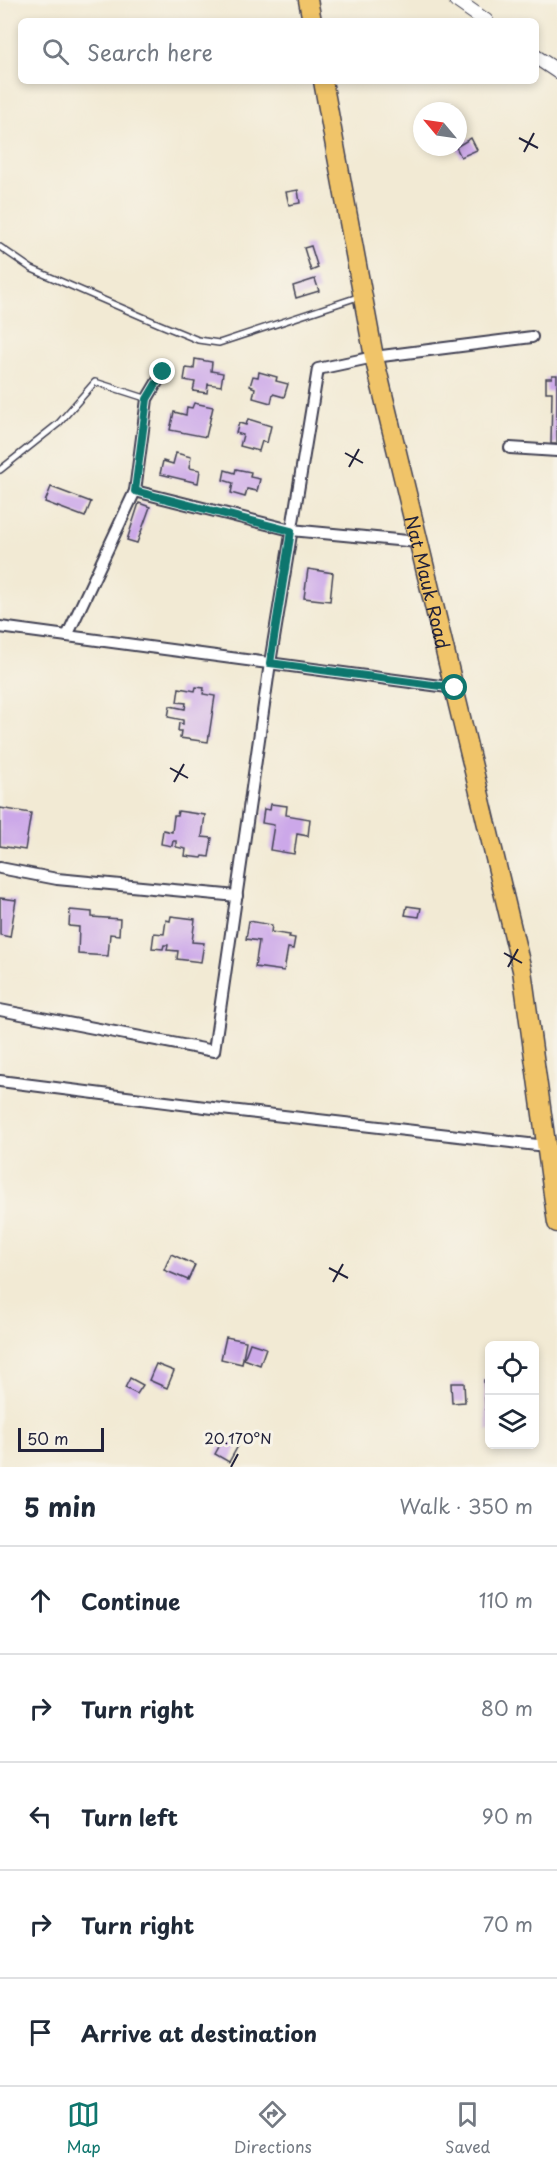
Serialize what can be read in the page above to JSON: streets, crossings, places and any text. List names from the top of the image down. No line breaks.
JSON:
{"streets":{"highway":["Nat Mauk Road"]},"scale_bar":"50 m","north":"top left","page":{"search":"Search here","scale":"50 m","heading":["5 min","Walk · 350 m"],"list":[["Continue","110 m"],["Turn right","80 m"],["Turn left","90 m"],["Turn right","70 m"],"Arrive at destination"],"nav":["Map","Directions","Saved"]},"coordinates":["20.170°N"]}
